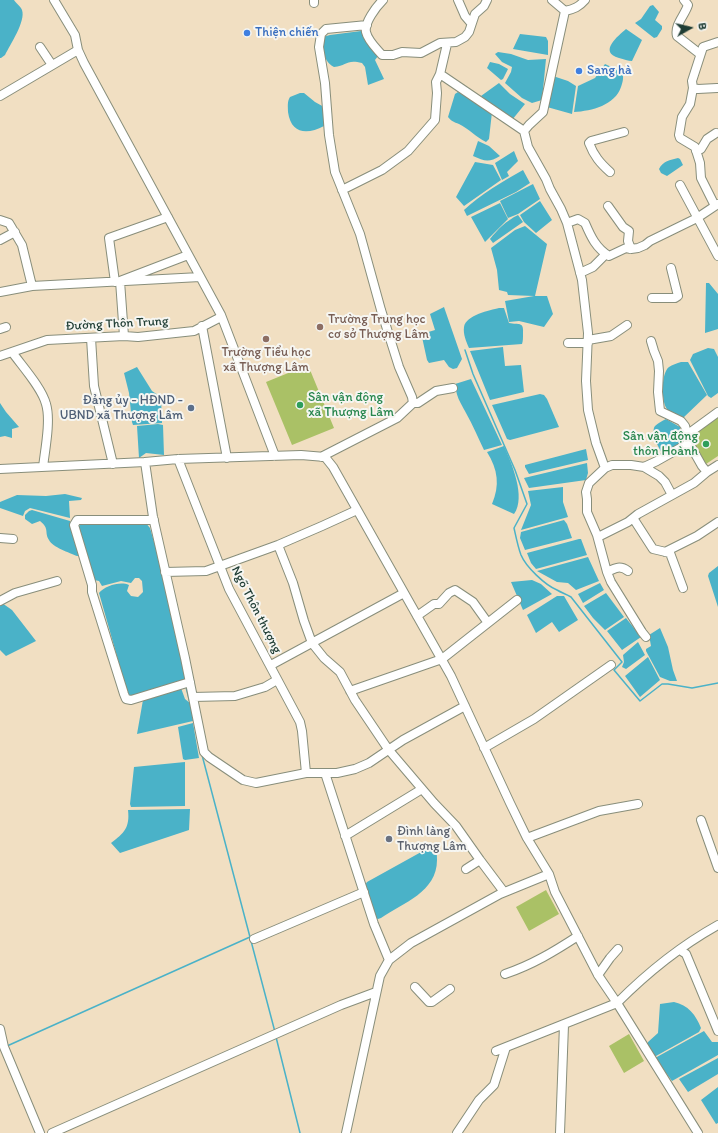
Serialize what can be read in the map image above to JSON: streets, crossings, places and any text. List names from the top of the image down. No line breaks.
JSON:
{"streets":{"street":["Đường Thôn Trung","Ngõ Thôn thượng"]},"places":["Thiện chiến","Sang hà","Trường Trung học cơ sở Thượng Lâm","Trường Tiểu học xã Thượng Lâm","Sân vận động xã Thượng Lâm","Đảng ủy - HĐND - UBND xã Thượng Lâm","Sân vận động thôn Hoành","Đình làng Thượng Lâm"],"north":"right"}
